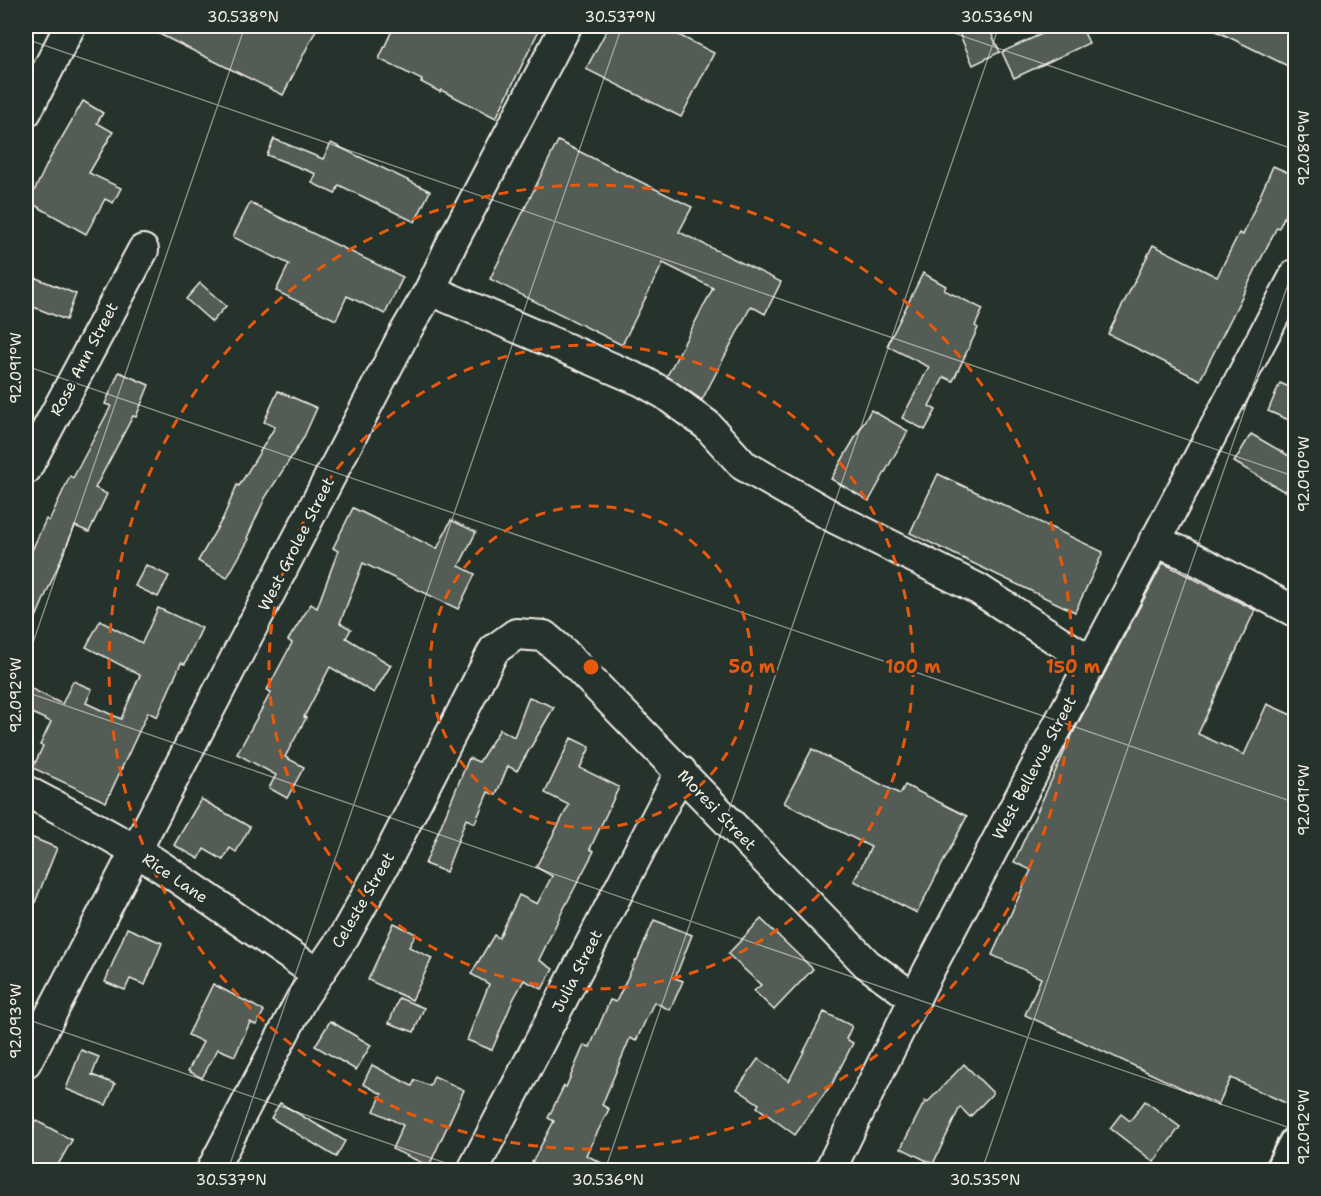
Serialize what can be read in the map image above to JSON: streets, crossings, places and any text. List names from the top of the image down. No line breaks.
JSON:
{"streets":{"street":["Rose Ann Street","West Grolee Street","West Bellevue Street","Moresi Street","Rice Lane","Celeste Street","Julia Street"]},"crossings":[["West Grolee Street","Rice Lane"],["West Bellevue Street","Moresi Street"],["Moresi Street","Celeste Street"],["Moresi Street","Julia Street"],["Rice Lane","Celeste Street"]],"coordinates":["30.538°N","30.537°N","30.536°N","92.089°W","92.091°W","92.090°W","92.092°W","92.093°W","30.535°N"],"rings":["50 m","100 m","150 m"]}
